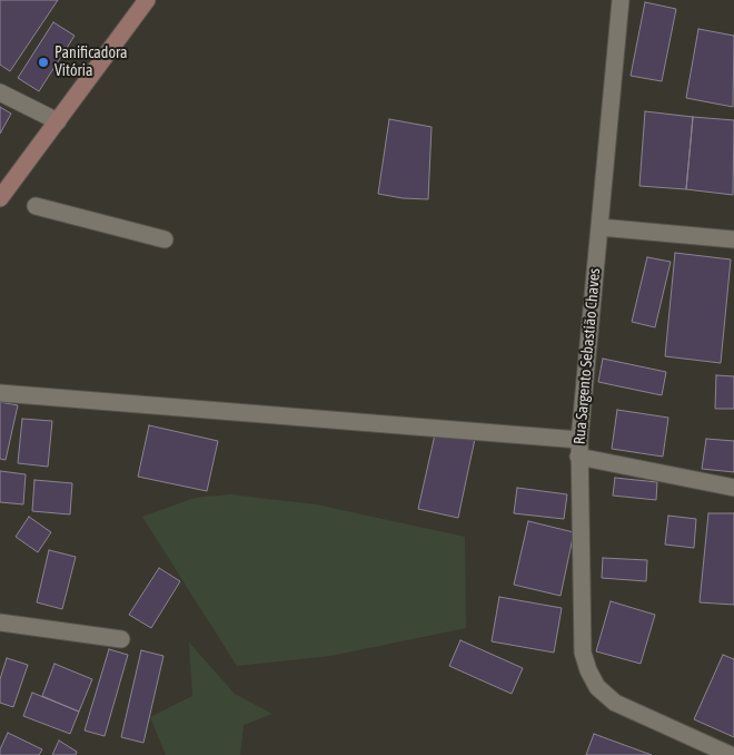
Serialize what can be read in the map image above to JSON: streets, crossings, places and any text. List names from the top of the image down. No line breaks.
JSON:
{"streets":{"street":["Rua Sargento Sebastião Chaves"]},"places":["Panificadora Vitória"]}
